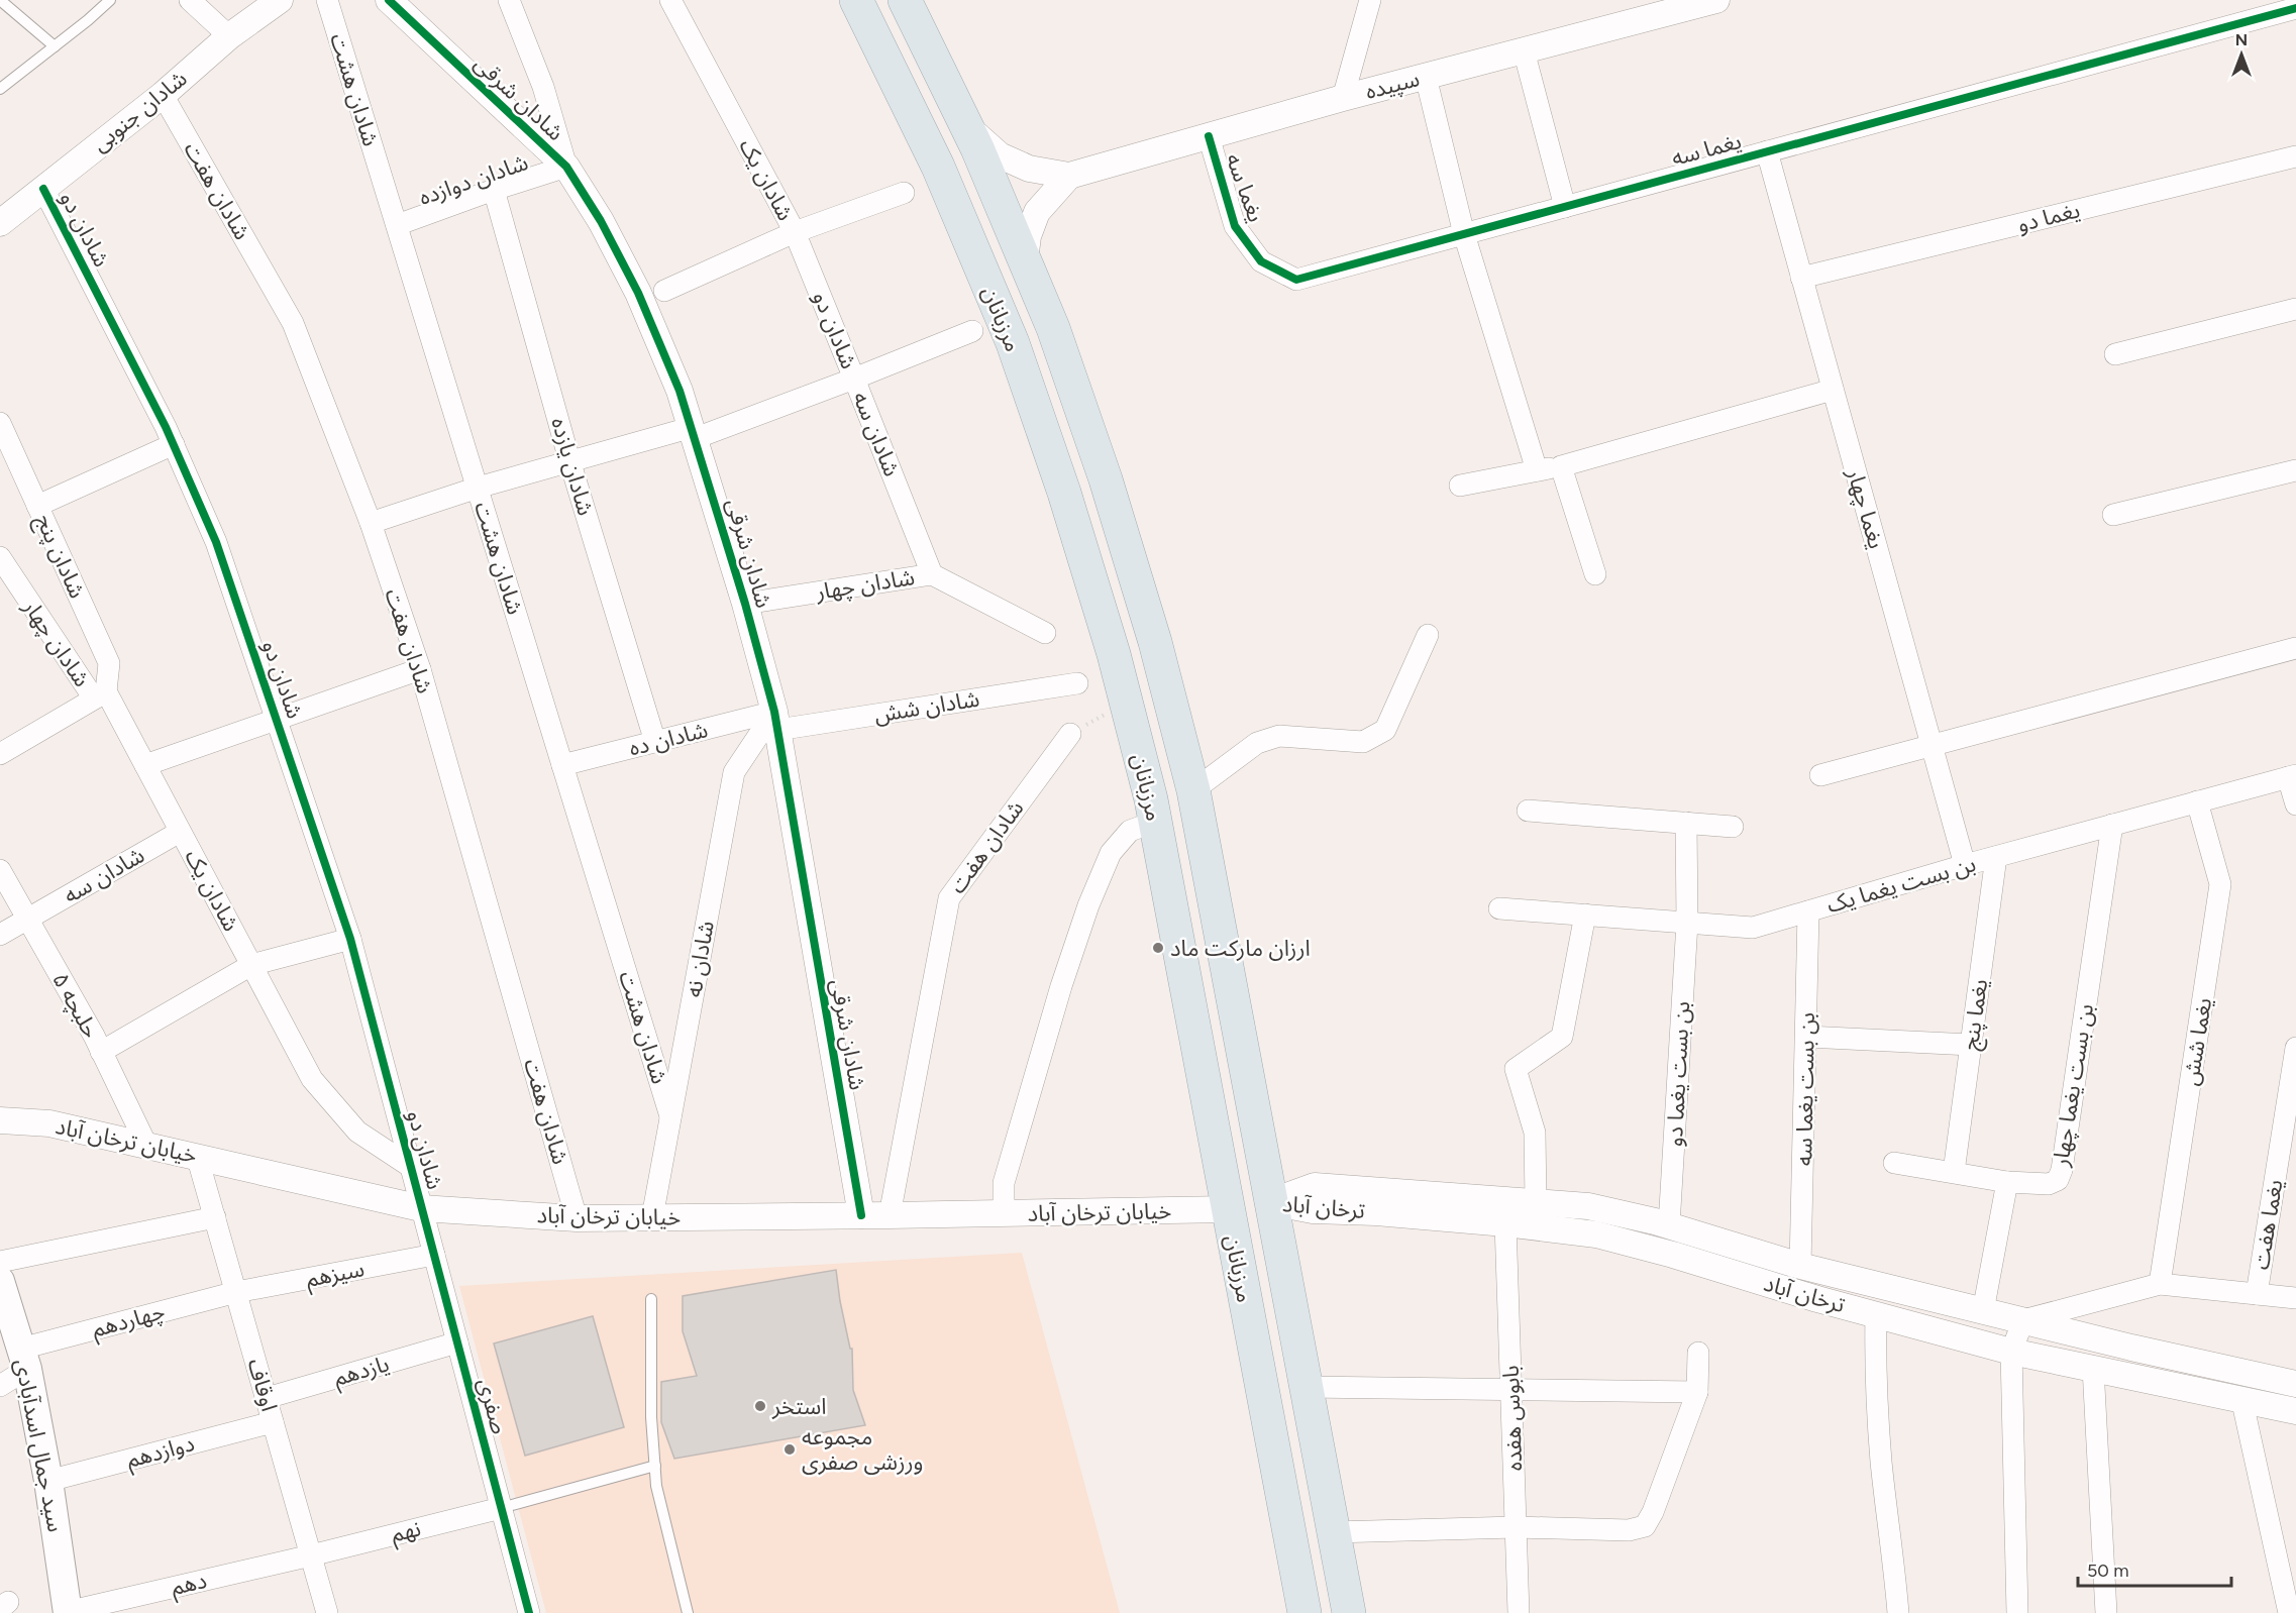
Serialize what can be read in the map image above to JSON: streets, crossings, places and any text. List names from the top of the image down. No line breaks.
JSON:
{"streets":{"main road":["مرزبانان","سید جمال اسدآبادی"],"street":["سپیده","شادان هشت","شادان شرقی","شادان جنوبی","یغما سه","شادان دوازده","شادان یک","شادان هفت","یغما دو","شادان دو","شادان سه","شادان یازده","یغما چهار","شادان پنج","شادان چهار","شادان شش","شادان ده","بن بست یغما یک","شادان نه","حلبچه ۵","یغما پنج","یغما شش","بن بست یغما دو","بن بست یغما چهار","بن بست یغما سه","خیابان ترخان آباد","ترخان آباد","یغما هفت","سیزهم","چهاردهم","یازدهم","اوقاف","صفری","بابوس هفده","دوازدهم","نهم","دهم"]},"crossings":[["سپیده","یغما سه"],["سپیده","مرزبانان"],["شادان هشت","شادان دوازده"],["شادان هشت","شادان دو"],["شادان هشت","شادان ده"],["شادان هشت","شادان نه"],["شادان شرقی","شادان دوازده"],["شادان شرقی","شادان دو"],["شادان شرقی","شادان چهار"],["شادان شرقی","شادان شش"],["شادان شرقی","شادان ده"],["شادان شرقی","شادان نه"],["شادان شرقی","خیابان ترخان آباد"],["شادان جنوبی","شادان هفت"],["شادان جنوبی","شادان دو"],["یغما سه","یغما چهار"],["شادان دوازده","شادان یازده"],["شادان یک","شادان دو"],["شادان یک","شادان سه"],["شادان یک","شادان پنج"],["شادان یک","شادان چهار"],["شادان هفت","شادان دو"],["شادان هفت","خیابان ترخان آباد"],["یغما دو","یغما چهار"],["شادان دو","شادان سه"],["شادان دو","شادان یازده"],["شادان دو","خیابان ترخان آباد"],["شادان دو","صفری"],["مرزبانان","خیابان ترخان آباد"],["مرزبانان","ترخان آباد"],["شادان سه","شادان چهار"],["شادان سه","حلبچه ۵"],["شادان یازده","شادان ده"],["یغما چهار","بن بست یغما یک"],["شادان پنج","شادان چهار"],["شادان شش","شادان ده"],["شادان شش","شادان نه"],["شادان ده","شادان نه"],["بن بست یغما یک","یغما پنج"],["بن بست یغما یک","یغما شش"],["بن بست یغما یک","بن بست یغما دو"],["بن بست یغما یک","بن بست یغما چهار"],["بن بست یغما یک","بن بست یغما سه"],["شادان نه","خیابان ترخان آباد"],["حلبچه ۵","خیابان ترخان آباد"],["یغما پنج","بن بست یغما چهار"],["بن بست یغما دو","ترخان آباد"],["بن بست یغما سه","ترخان آباد"],["خیابان ترخان آباد","اوقاف"],["خیابان ترخان آباد","صفری"],["ترخان آباد","بابوس هفده"],["سیزهم","چهاردهم"],["سیزهم","اوقاف"],["سیزهم","صفری"],["چهاردهم","اوقاف"],["چهاردهم","سید جمال اسدآبادی"],["یازدهم","اوقاف"],["یازدهم","صفری"],["اوقاف","دوازدهم"],["اوقاف","نهم"],["اوقاف","دهم"],["صفری","نهم"],["سید جمال اسدآبادی","دوازدهم"],["سید جمال اسدآبادی","دهم"],["نهم","دهم"]],"places":["ارزان مارکت ماد","استخر","مجموعه ورزشی صفری"],"scale_bar":"50 m","north":"top"}
